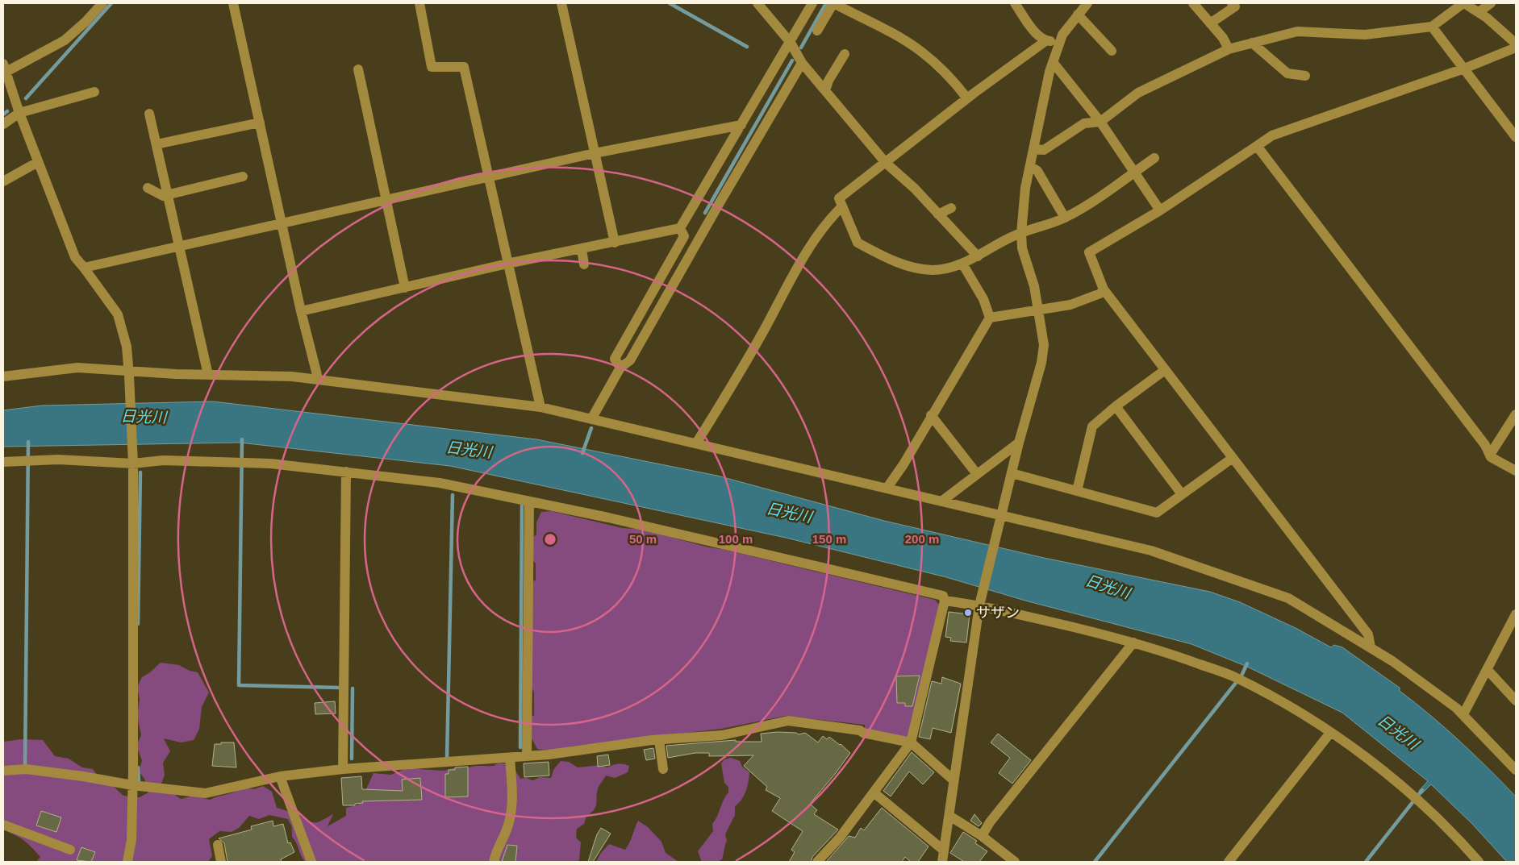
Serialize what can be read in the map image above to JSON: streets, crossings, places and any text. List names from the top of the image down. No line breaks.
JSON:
{"water":["日光川"],"places":["サザン"],"rings":["50 m","100 m","150 m","200 m"]}
